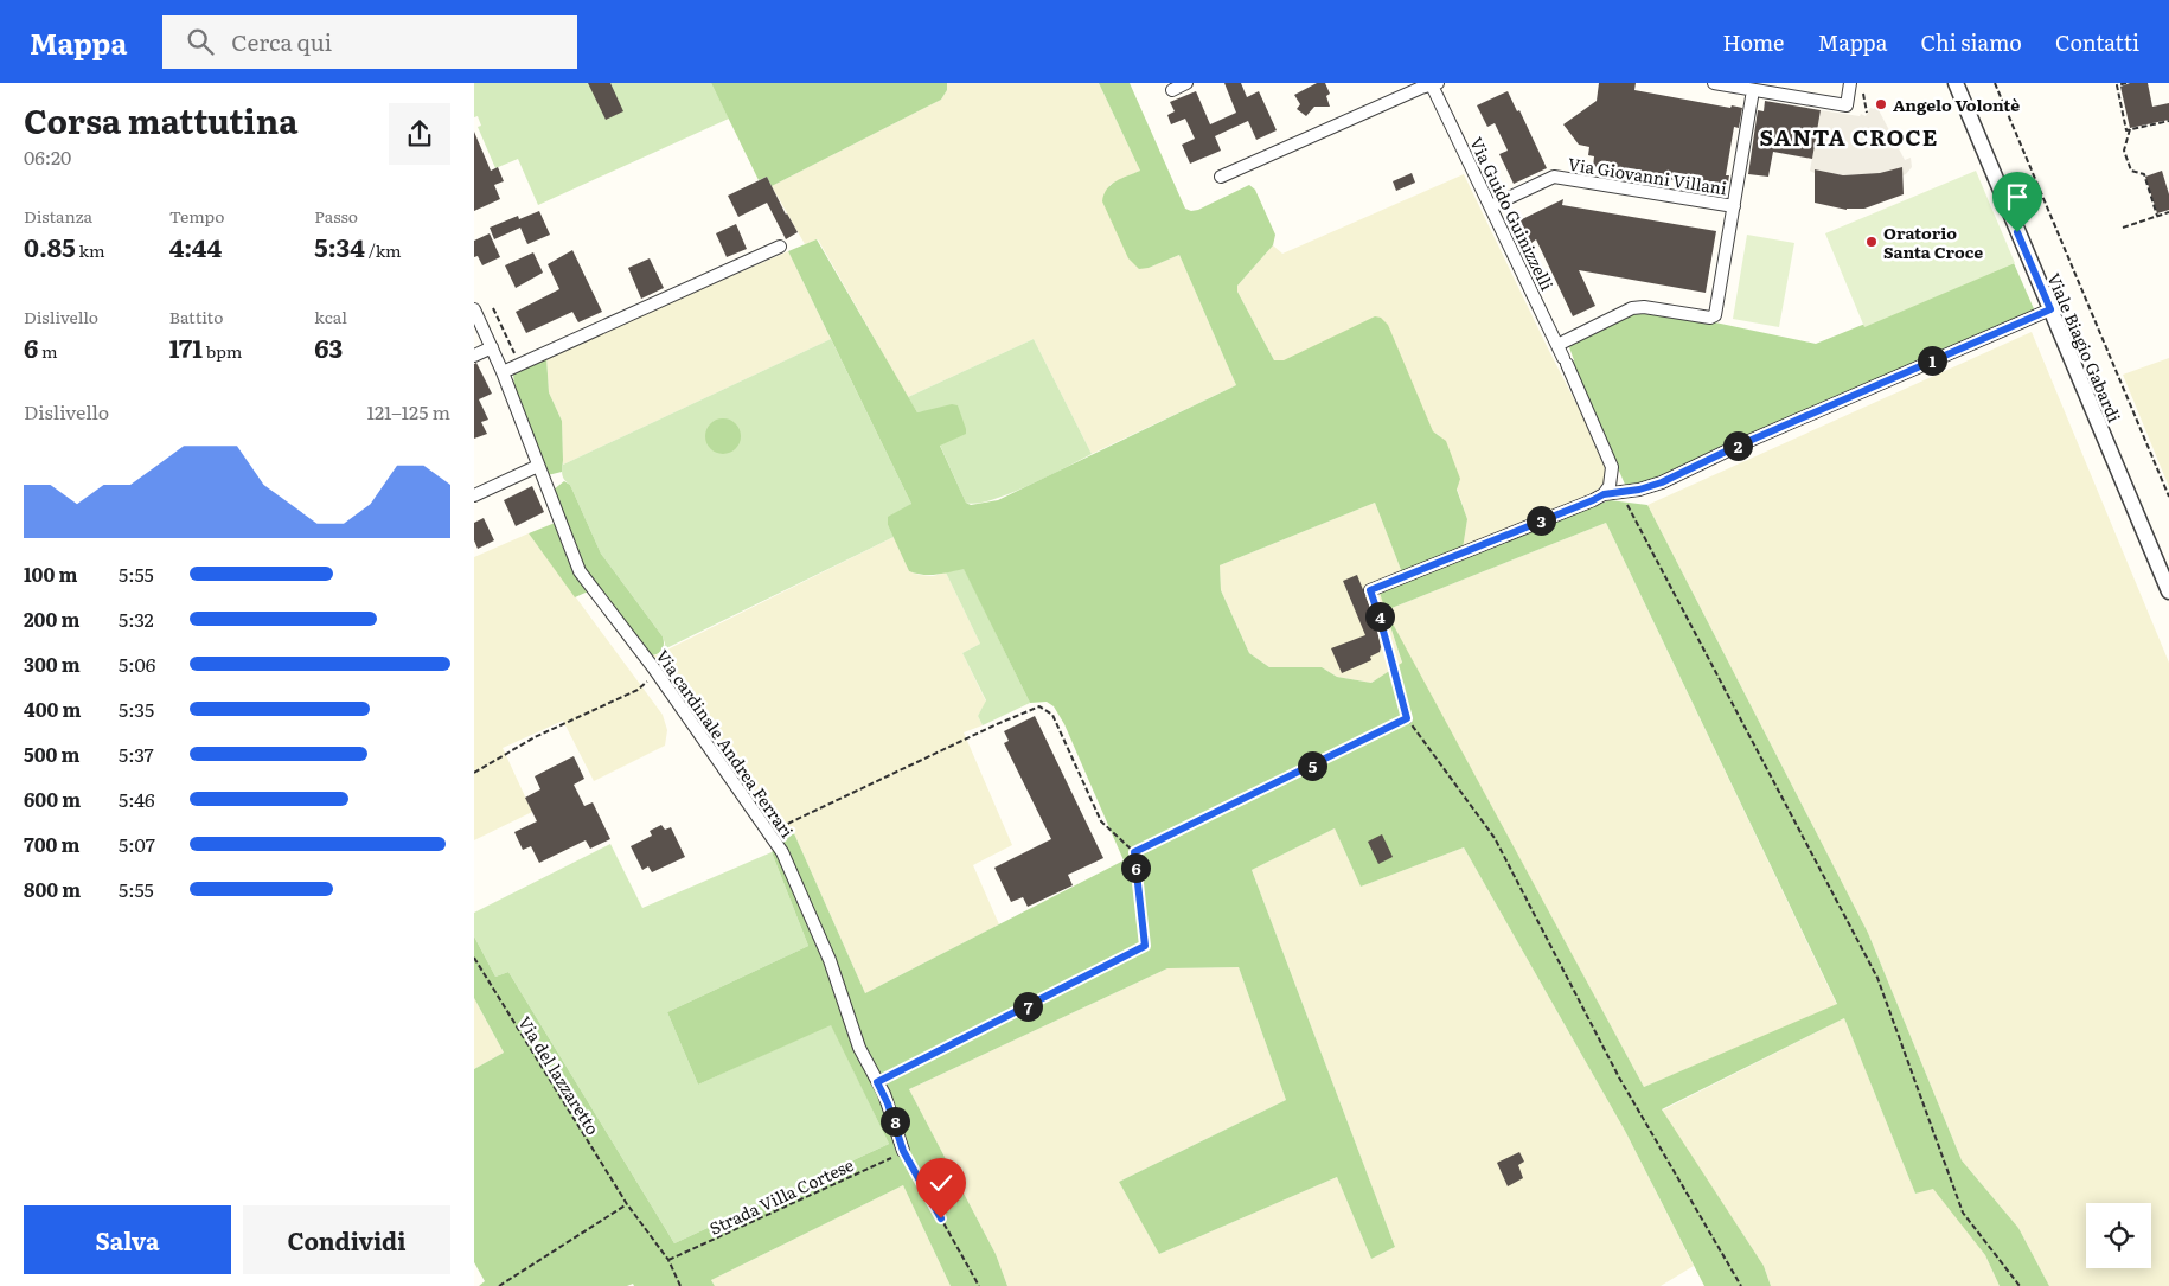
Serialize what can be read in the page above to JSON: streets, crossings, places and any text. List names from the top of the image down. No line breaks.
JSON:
{"streets":{"street":["Via Giovanni Villani","Via Guido Guinizzelli","Viale Biagio Gabardi","Via cardinale Andrea Ferrari"],"path":["Via del lazzaretto","Strada Villa Cortese"]},"crossings":[["Via Giovanni Villani","Via Guido Guinizzelli"],["Via cardinale Andrea Ferrari","Strada Villa Cortese"],["Via del lazzaretto","Strada Villa Cortese"]],"districts":["SANTA CROCE"],"places":["Angelo Volontè","Oratorio Santa Croce"],"page":{"header":"Mappa","search":"Cerca qui","nav":["Home","Mappa","Chi siamo","Contatti"],"heading":["Corsa mattutina","06:20"],"stats":[["Distanza","0.85 km"],["Tempo","4:44"],["Passo","5:34 /km"],["Dislivello","6 m"],["Battito","171 bpm"],["kcal","63"]],"pins":["1","2","3","4","5","6","7","8"],"chart":["Dislivello","121–125 m"],"list":[{"name":"100 m","note":"5:55"},{"name":"200 m","note":"5:32"},{"name":"300 m","note":"5:06"},{"name":"400 m","note":"5:35"},{"name":"500 m","note":"5:37"},{"name":"600 m","note":"5:46"},{"name":"700 m","note":"5:07"},{"name":"800 m","note":"5:55"}],"buttons":["Salva","Condividi"]}}
